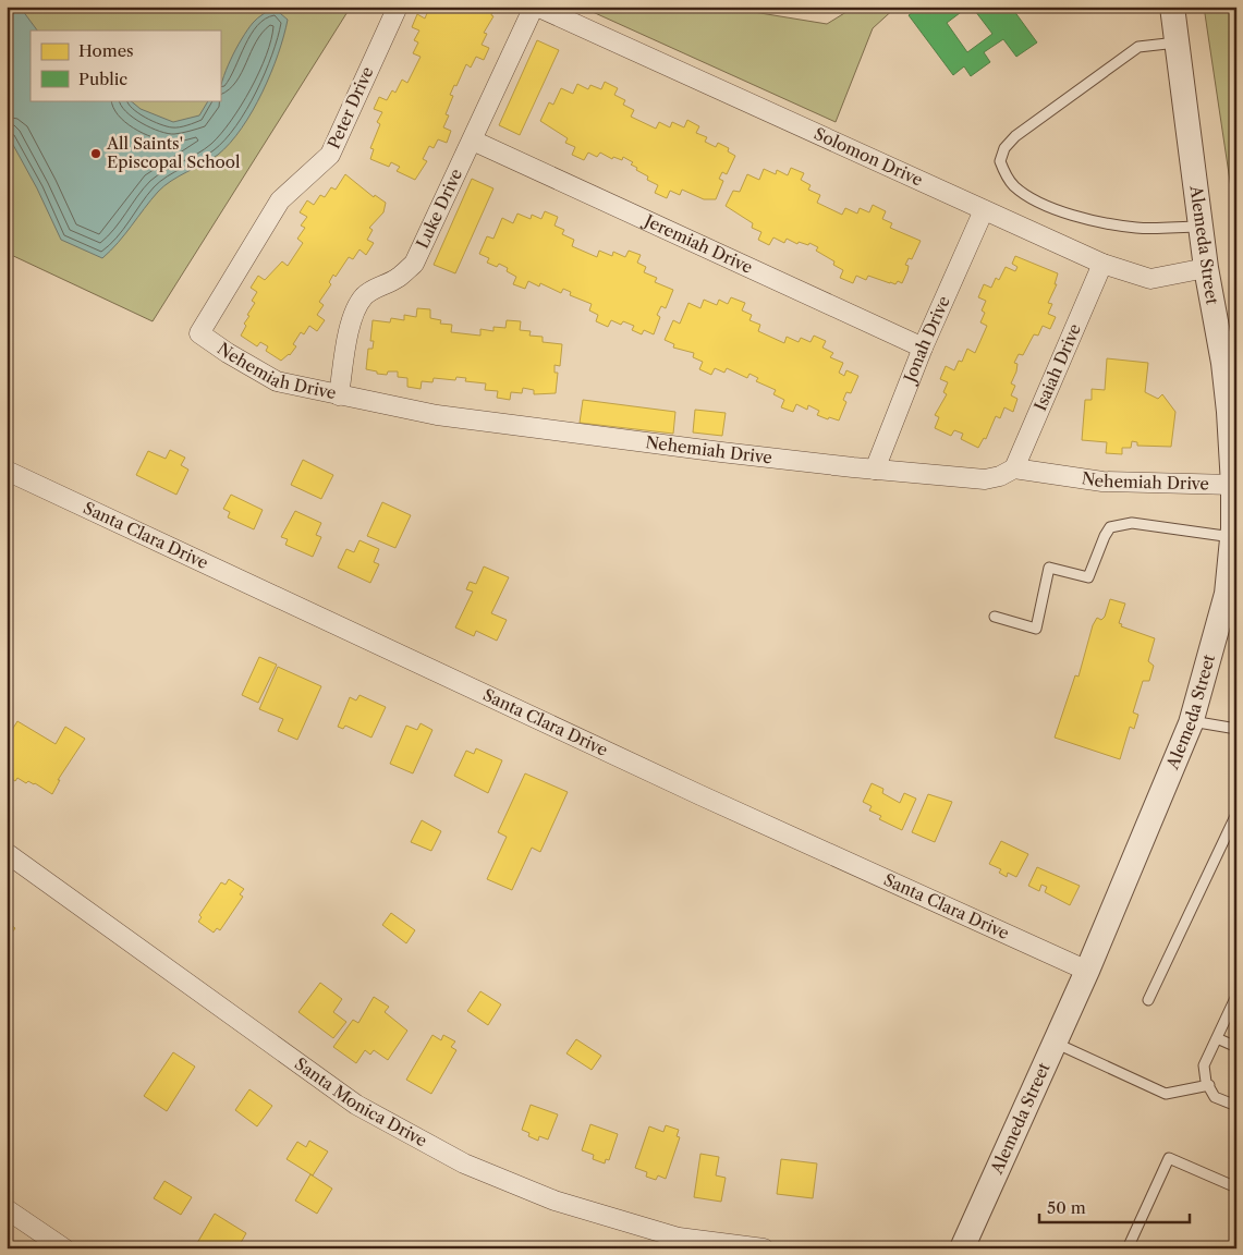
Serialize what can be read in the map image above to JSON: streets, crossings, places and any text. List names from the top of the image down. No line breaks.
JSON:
{"streets":{"street":["Peter Drive","Solomon Drive","Luke Drive","Jeremiah Drive","Alemeda Street","Jonah Drive","Isaiah Drive","Nehemiah Drive","Santa Clara Drive","Santa Monica Drive"]},"crossings":[["Peter Drive","Nehemiah Drive"],["Solomon Drive","Luke Drive"],["Solomon Drive","Alemeda Street"],["Solomon Drive","Jonah Drive"],["Solomon Drive","Isaiah Drive"],["Luke Drive","Jeremiah Drive"],["Luke Drive","Nehemiah Drive"],["Jeremiah Drive","Jonah Drive"],["Alemeda Street","Nehemiah Drive"],["Alemeda Street","Santa Clara Drive"],["Jonah Drive","Nehemiah Drive"],["Isaiah Drive","Nehemiah Drive"]],"places":["All Saints' Episcopal School"],"legend":["Homes","Public"],"scale_bar":"50 m"}
